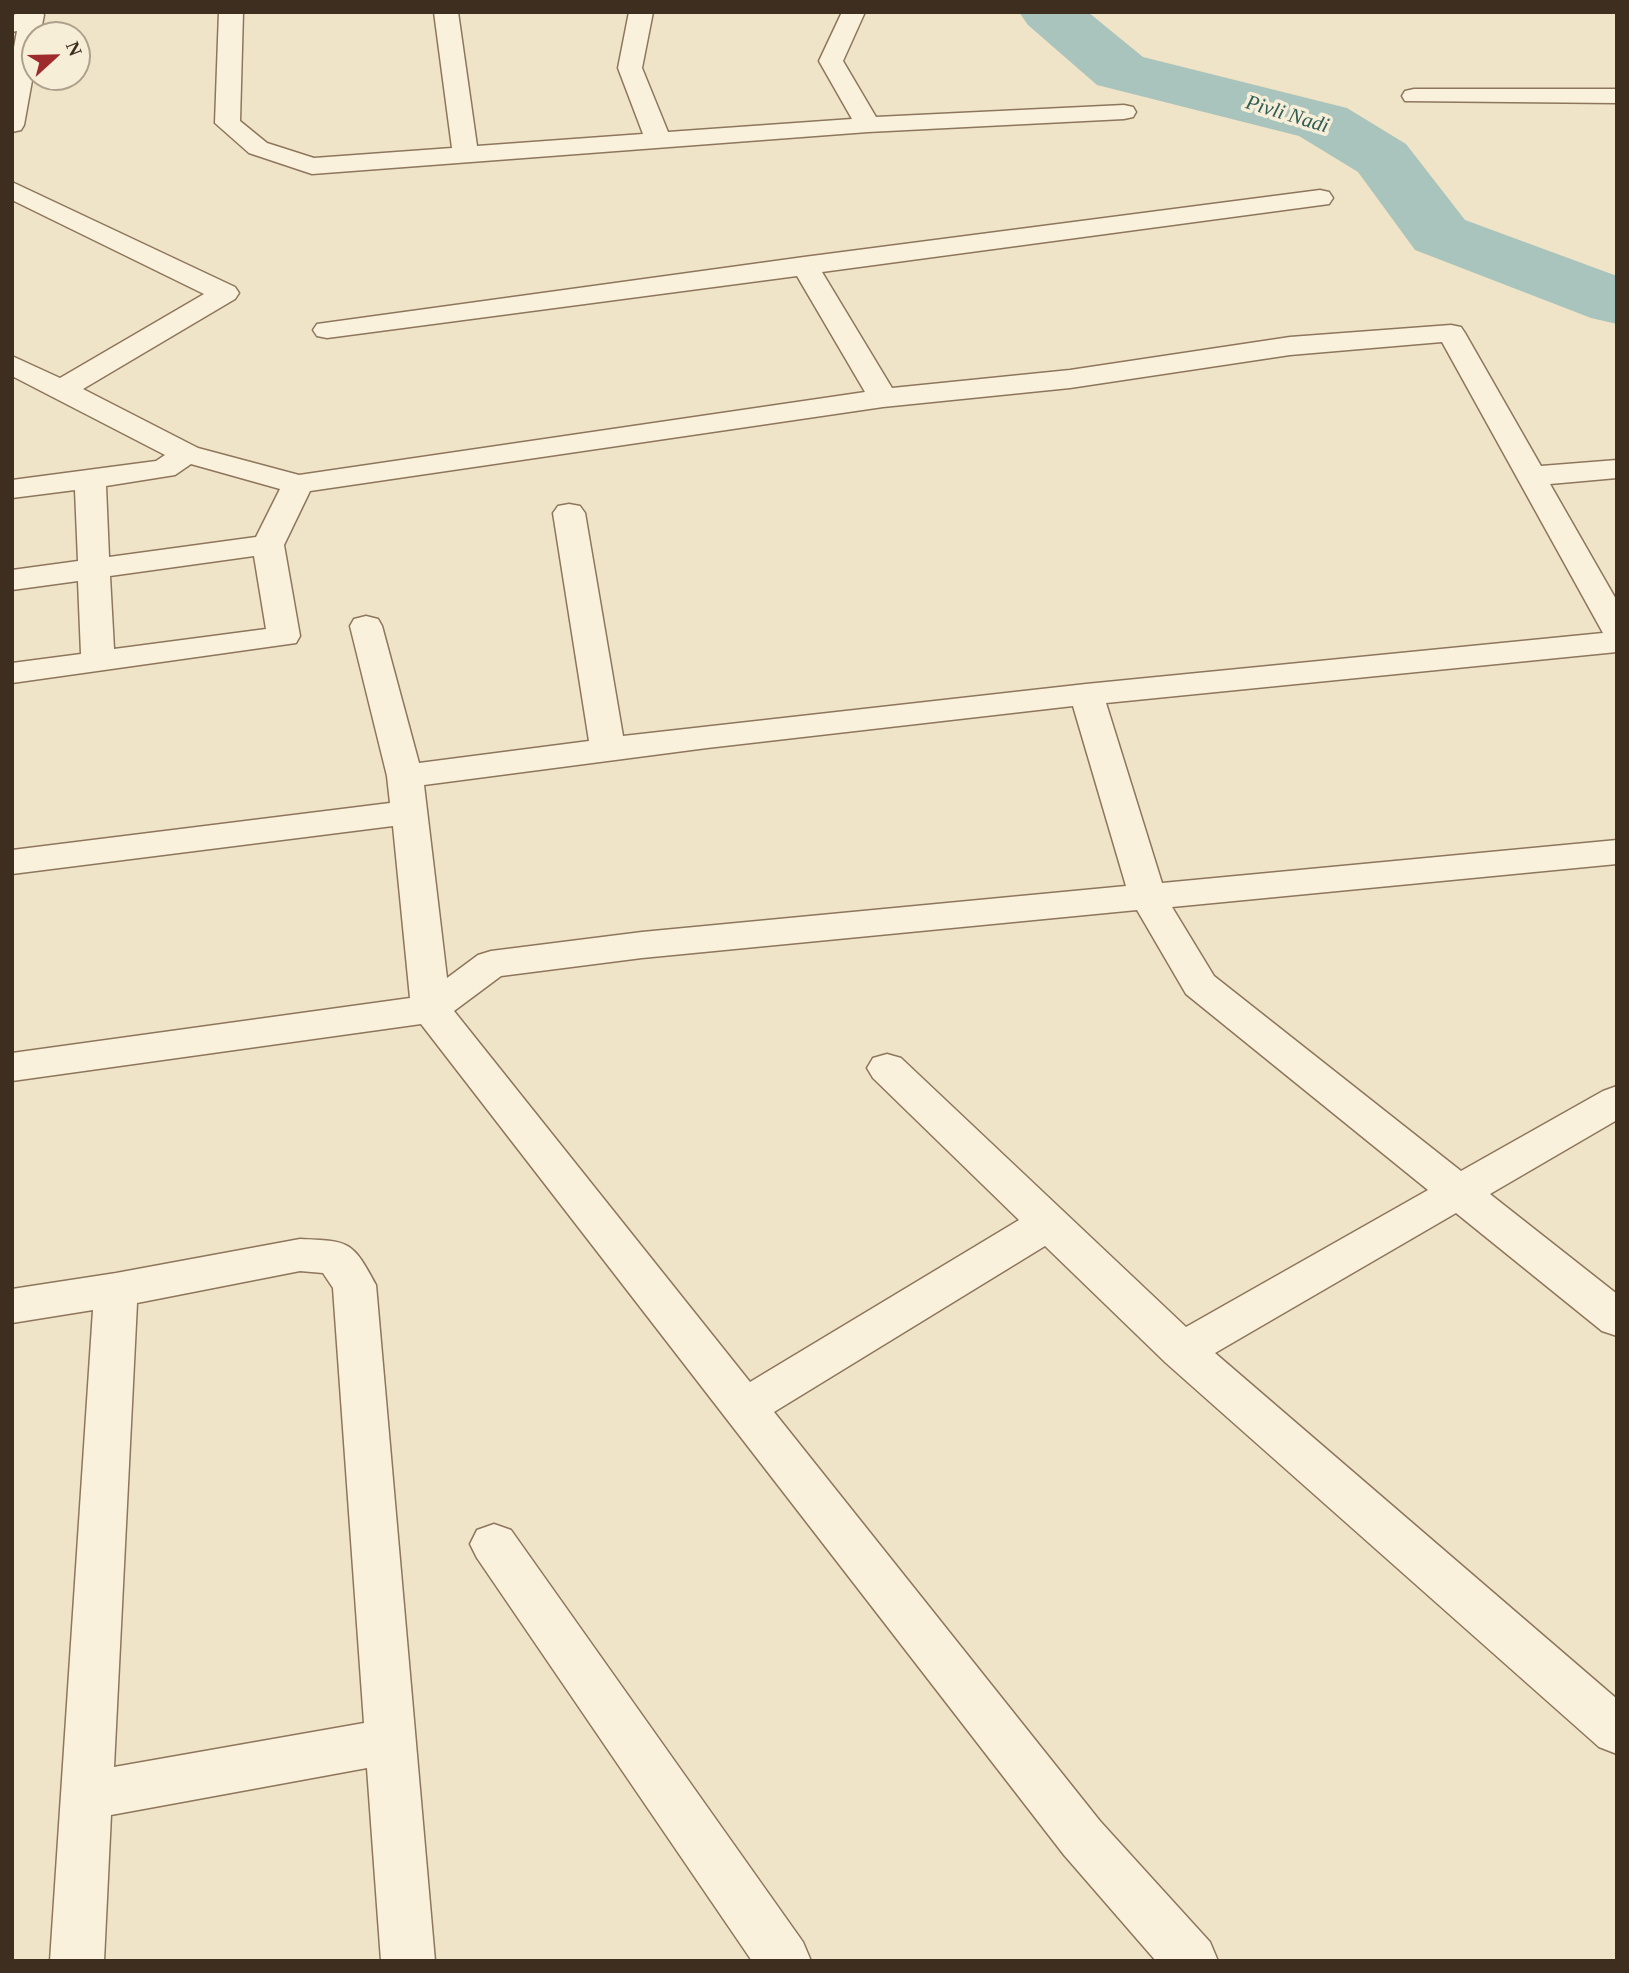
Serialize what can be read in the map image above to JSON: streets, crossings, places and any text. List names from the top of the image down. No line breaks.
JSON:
{"water":["Pivli Nadi"],"north":"right"}
